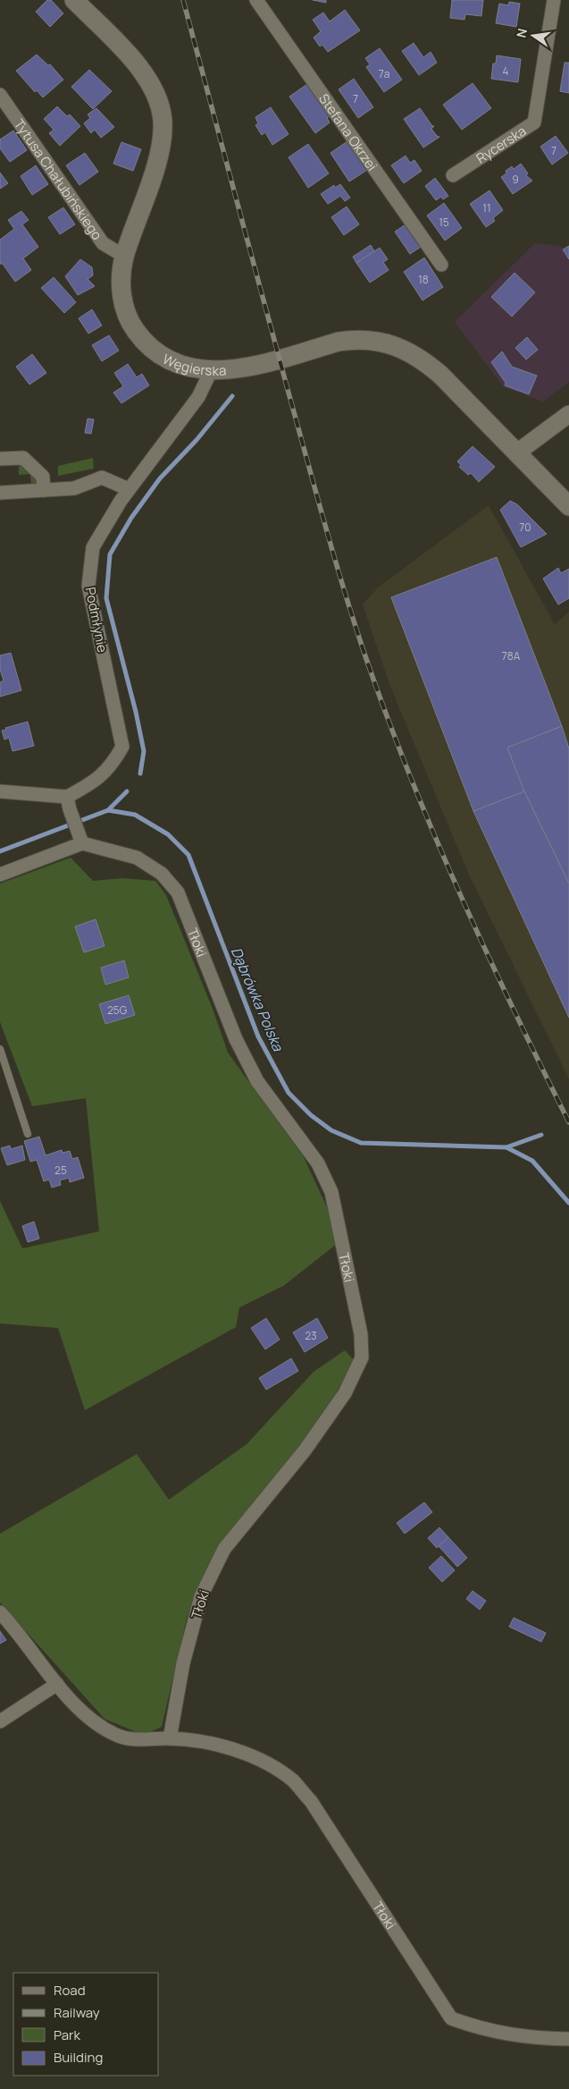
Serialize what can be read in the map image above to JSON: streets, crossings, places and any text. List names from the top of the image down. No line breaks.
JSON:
{"streets":{"main road":["Węgierska"],"street":["Stefana Okrzei","Rycerska","Tytusa Chałubińskiego","Podmłynie","Tłoki"]},"crossings":[["Tytusa Chałubińskiego","Węgierska"],["Węgierska","Podmłynie"]],"water":["Dąbrówka Polska"],"house_numbers":["4","7a","7","7","9","11","15","18","70","78A","25G","25","23"],"legend":["Road","Railway","Park","Building"],"north":"left"}
